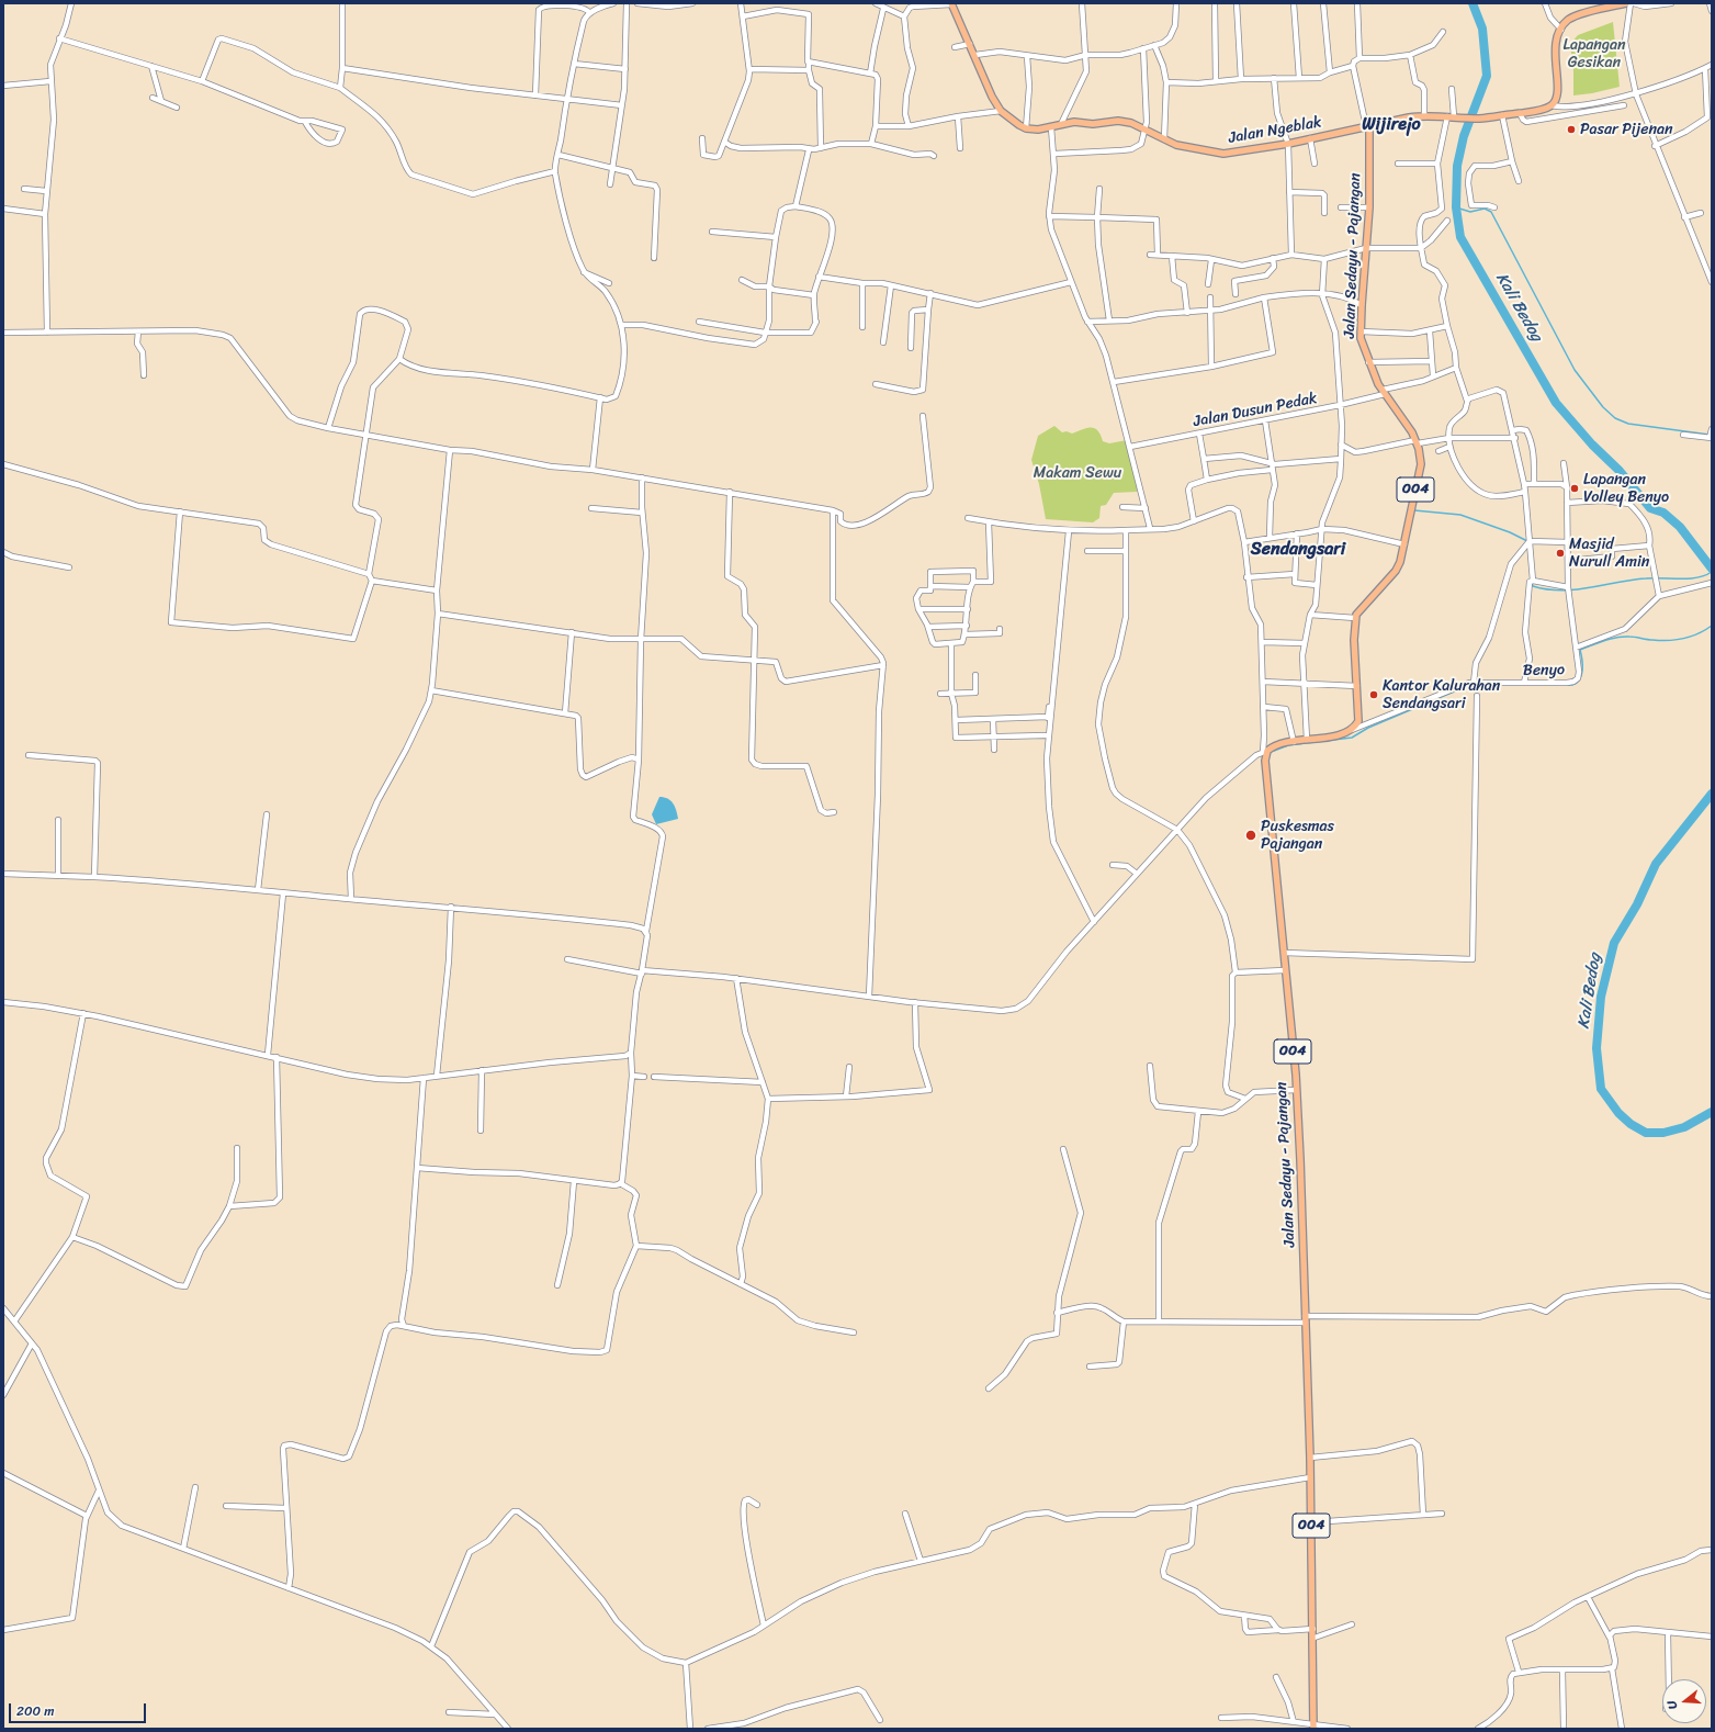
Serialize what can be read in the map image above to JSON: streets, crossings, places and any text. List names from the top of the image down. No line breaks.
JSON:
{"streets":{"main road":["Jalan Ngeblak","Jalan Sedayu - Pajangan","004"],"street":["Jalan Dusun Pedak","Benyo"]},"crossings":[["Jalan Ngeblak","Jalan Sedayu - Pajangan"],["Jalan Sedayu - Pajangan","Jalan Dusun Pedak"]],"districts":["Wijirejo","Sendangsari"],"water":["Kali Bedog"],"parks":["Lapangan Gesikan","Makam Sewu"],"places":["Pasar Pijenan","Lapangan Volley Benyo","Masjid Nurull Amin","Kantor Kalurahan Sendangsari","Puskesmas Pajangan"],"scale_bar":"200 m","north":"left"}
